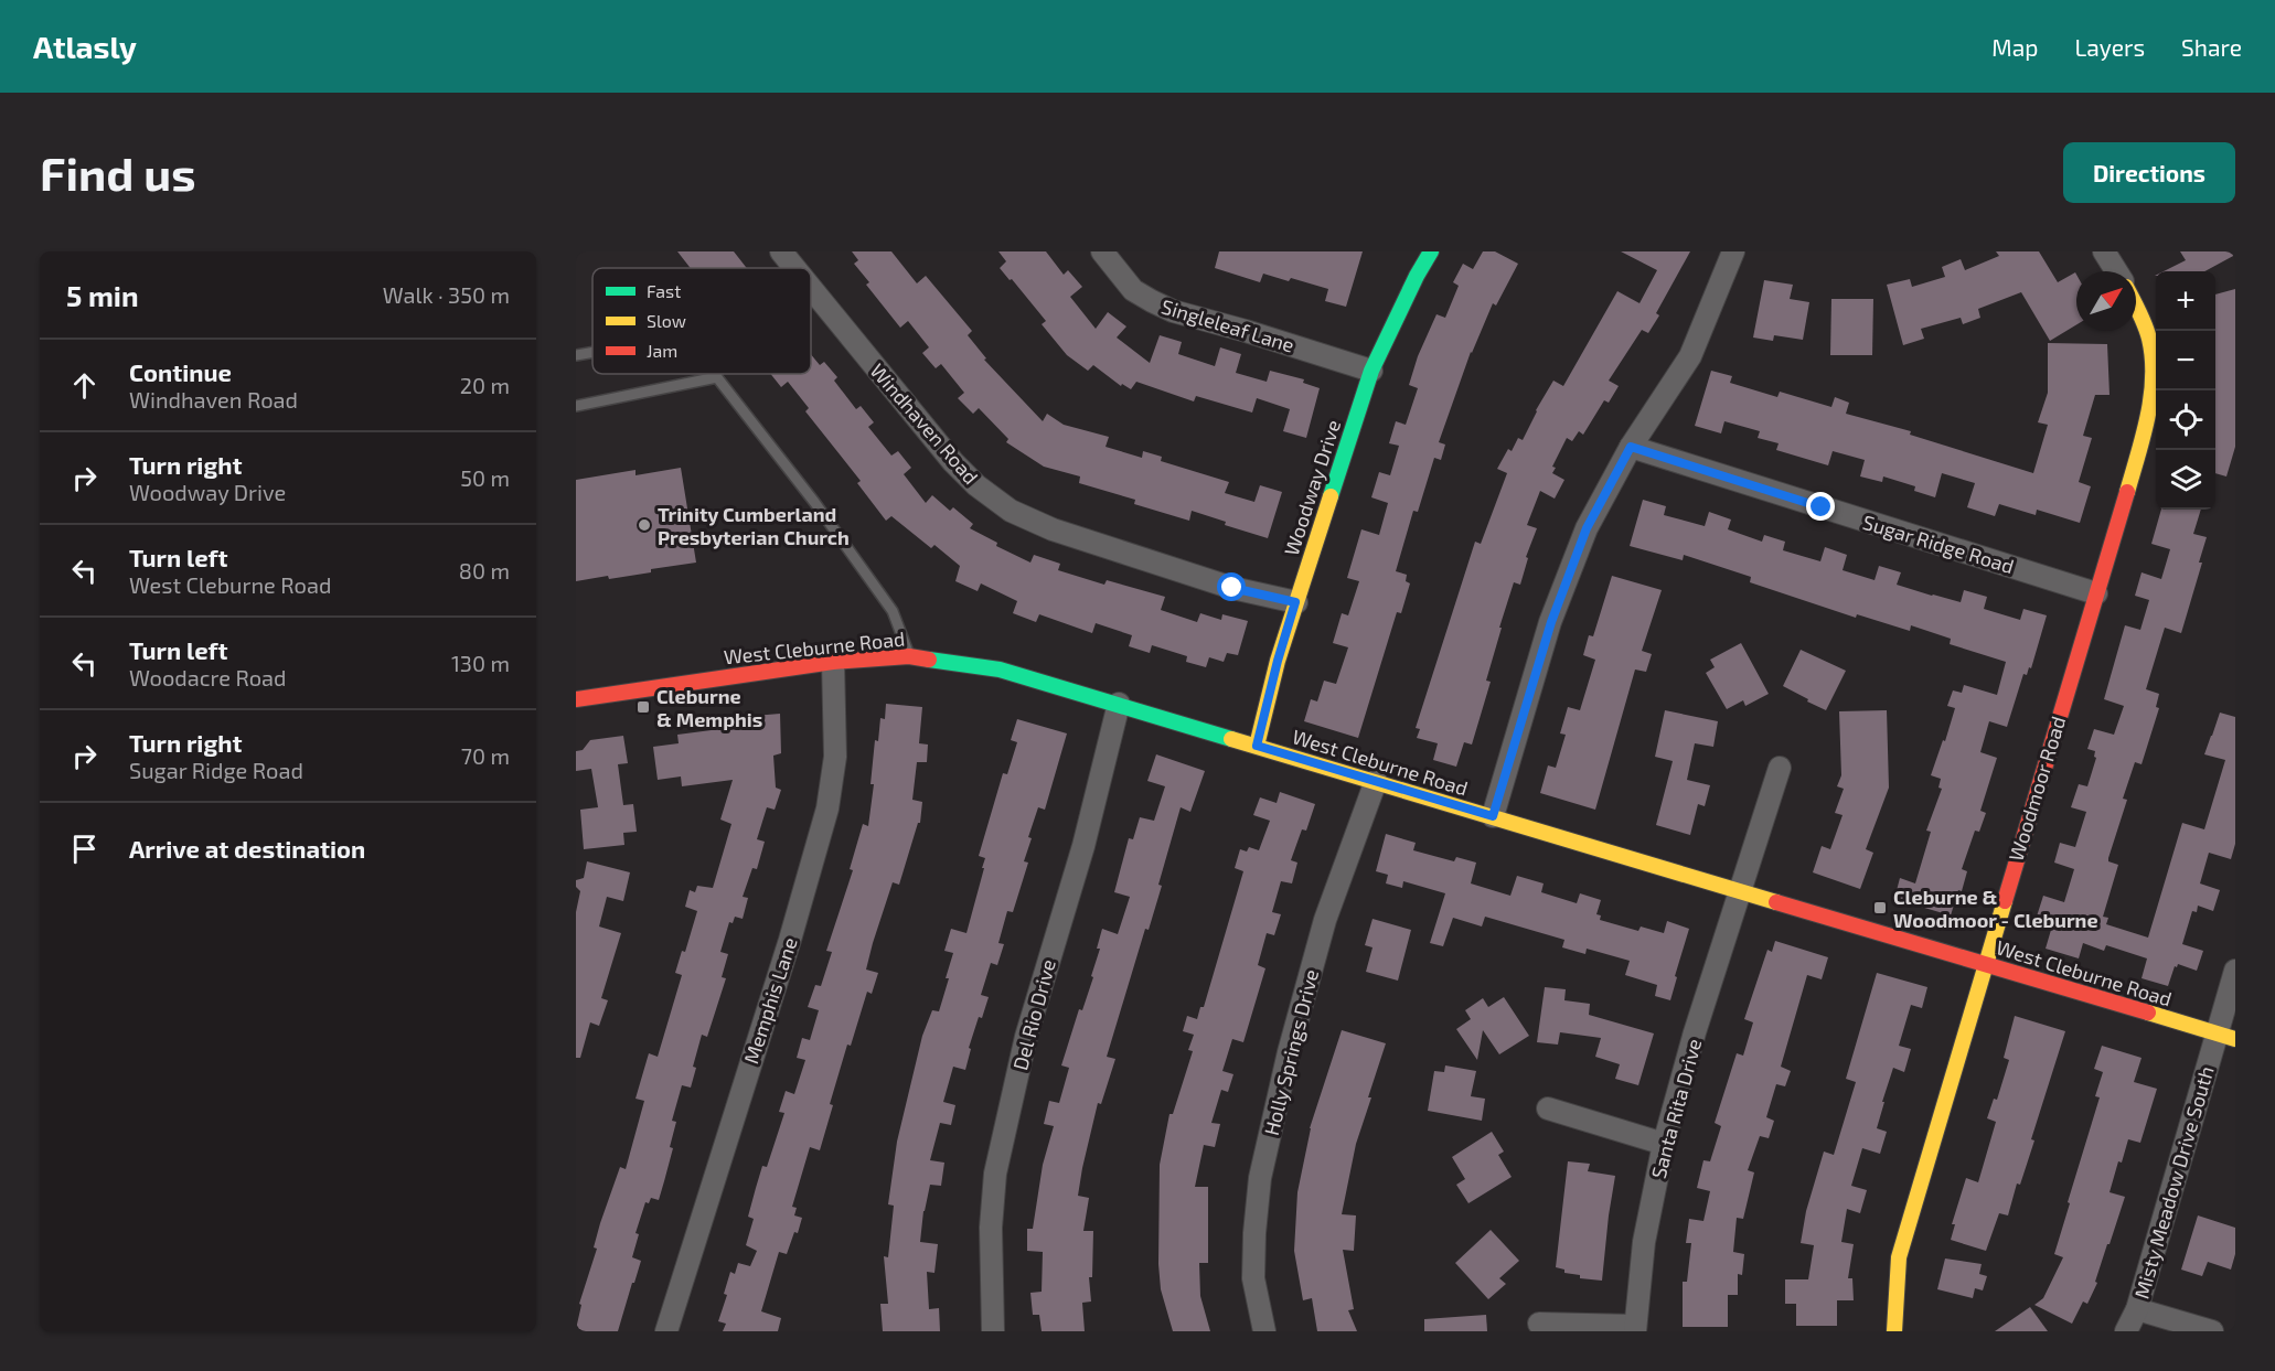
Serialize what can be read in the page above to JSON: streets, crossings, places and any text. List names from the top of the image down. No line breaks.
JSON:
{"streets":{"street":["Singleleaf Lane","Windhaven Road","Woodway Drive","Sugar Ridge Road","West Cleburne Road","Woodmoor Road","Memphis Lane","Del Rio Drive","Holly Springs Drive","Santa Rita Drive","Misty Meadow Drive South"]},"crossings":[["Singleleaf Lane","Woodway Drive"],["Windhaven Road","Woodway Drive"],["Woodway Drive","West Cleburne Road"],["Sugar Ridge Road","Woodmoor Road"],["West Cleburne Road","Woodmoor Road"],["West Cleburne Road","Memphis Lane"],["West Cleburne Road","Del Rio Drive"],["West Cleburne Road","Holly Springs Drive"],["West Cleburne Road","Santa Rita Drive"],["West Cleburne Road","Misty Meadow Drive South"]],"places":{"other":["Trinity Cumberland Presbyterian Church"],"transit":["Cleburne & Memphis","Cleburne & Woodmoor - Cleburne"]},"legend":["Fast","Slow","Jam"],"north":"top right","page":{"header":"Atlasly","nav":["Map","Layers","Share"],"buttons":"Directions","title":"Find us","heading":["5 min","Walk · 350 m"],"map_buttons":["+","−"],"list":[["Continue","Windhaven Road","20 m"],["Turn right","Woodway Drive","50 m"],["Turn left","West Cleburne Road","80 m"],["Turn left","Woodacre Road","130 m"],["Turn right","Sugar Ridge Road","70 m"],"Arrive at destination"]}}
